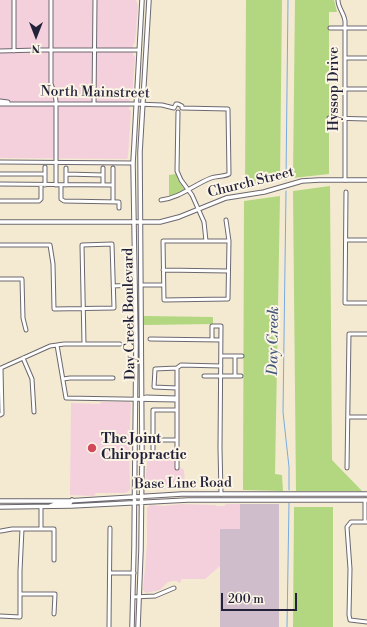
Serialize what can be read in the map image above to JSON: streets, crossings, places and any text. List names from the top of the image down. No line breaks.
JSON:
{"streets":{"main road":["Church Street","Day Creek Boulevard","Base Line Road"],"street":["Hyssop Drive","North Mainstreet"]},"crossings":[["Hyssop Drive","Church Street"],["North Mainstreet","Day Creek Boulevard"],["Church Street","Day Creek Boulevard"],["Day Creek Boulevard","Base Line Road"]],"water":["Day Creek"],"places":["The Joint Chiropractic"],"scale_bar":"200 m","north":"bottom"}
